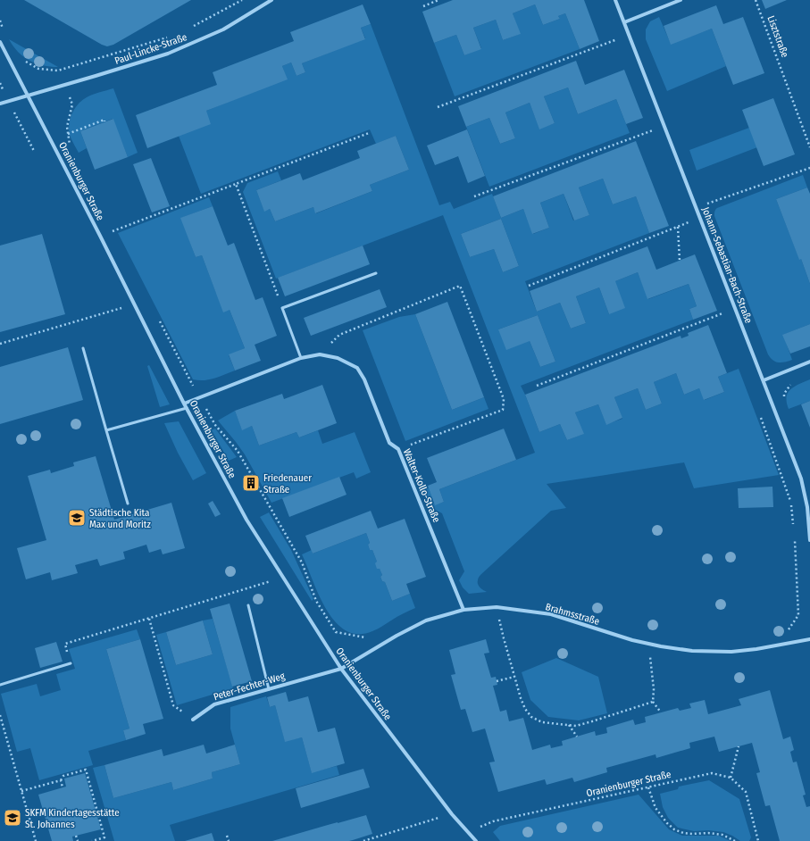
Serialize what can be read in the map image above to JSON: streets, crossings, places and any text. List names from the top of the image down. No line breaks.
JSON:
{"streets":{"street":["Paul-Lincke-Straße","Oranienburger Straße","Johann-Sebastian-Bach-Straße","Walter-Kollo-Straße","Brahmsstraße","Peter-Fechter-Weg"],"path":["Lisztstraße"]},"crossings":[["Paul-Lincke-Straße","Oranienburger Straße"],["Oranienburger Straße","Walter-Kollo-Straße"],["Oranienburger Straße","Brahmsstraße"],["Oranienburger Straße","Peter-Fechter-Weg"],["Walter-Kollo-Straße","Brahmsstraße"],["Brahmsstraße","Peter-Fechter-Weg"]],"places":{"building":["Friedenauer Straße"],"school or university":["Städtische Kita Max und Moritz","SKFM Kindertagesstätte St. Johannes"]}}
